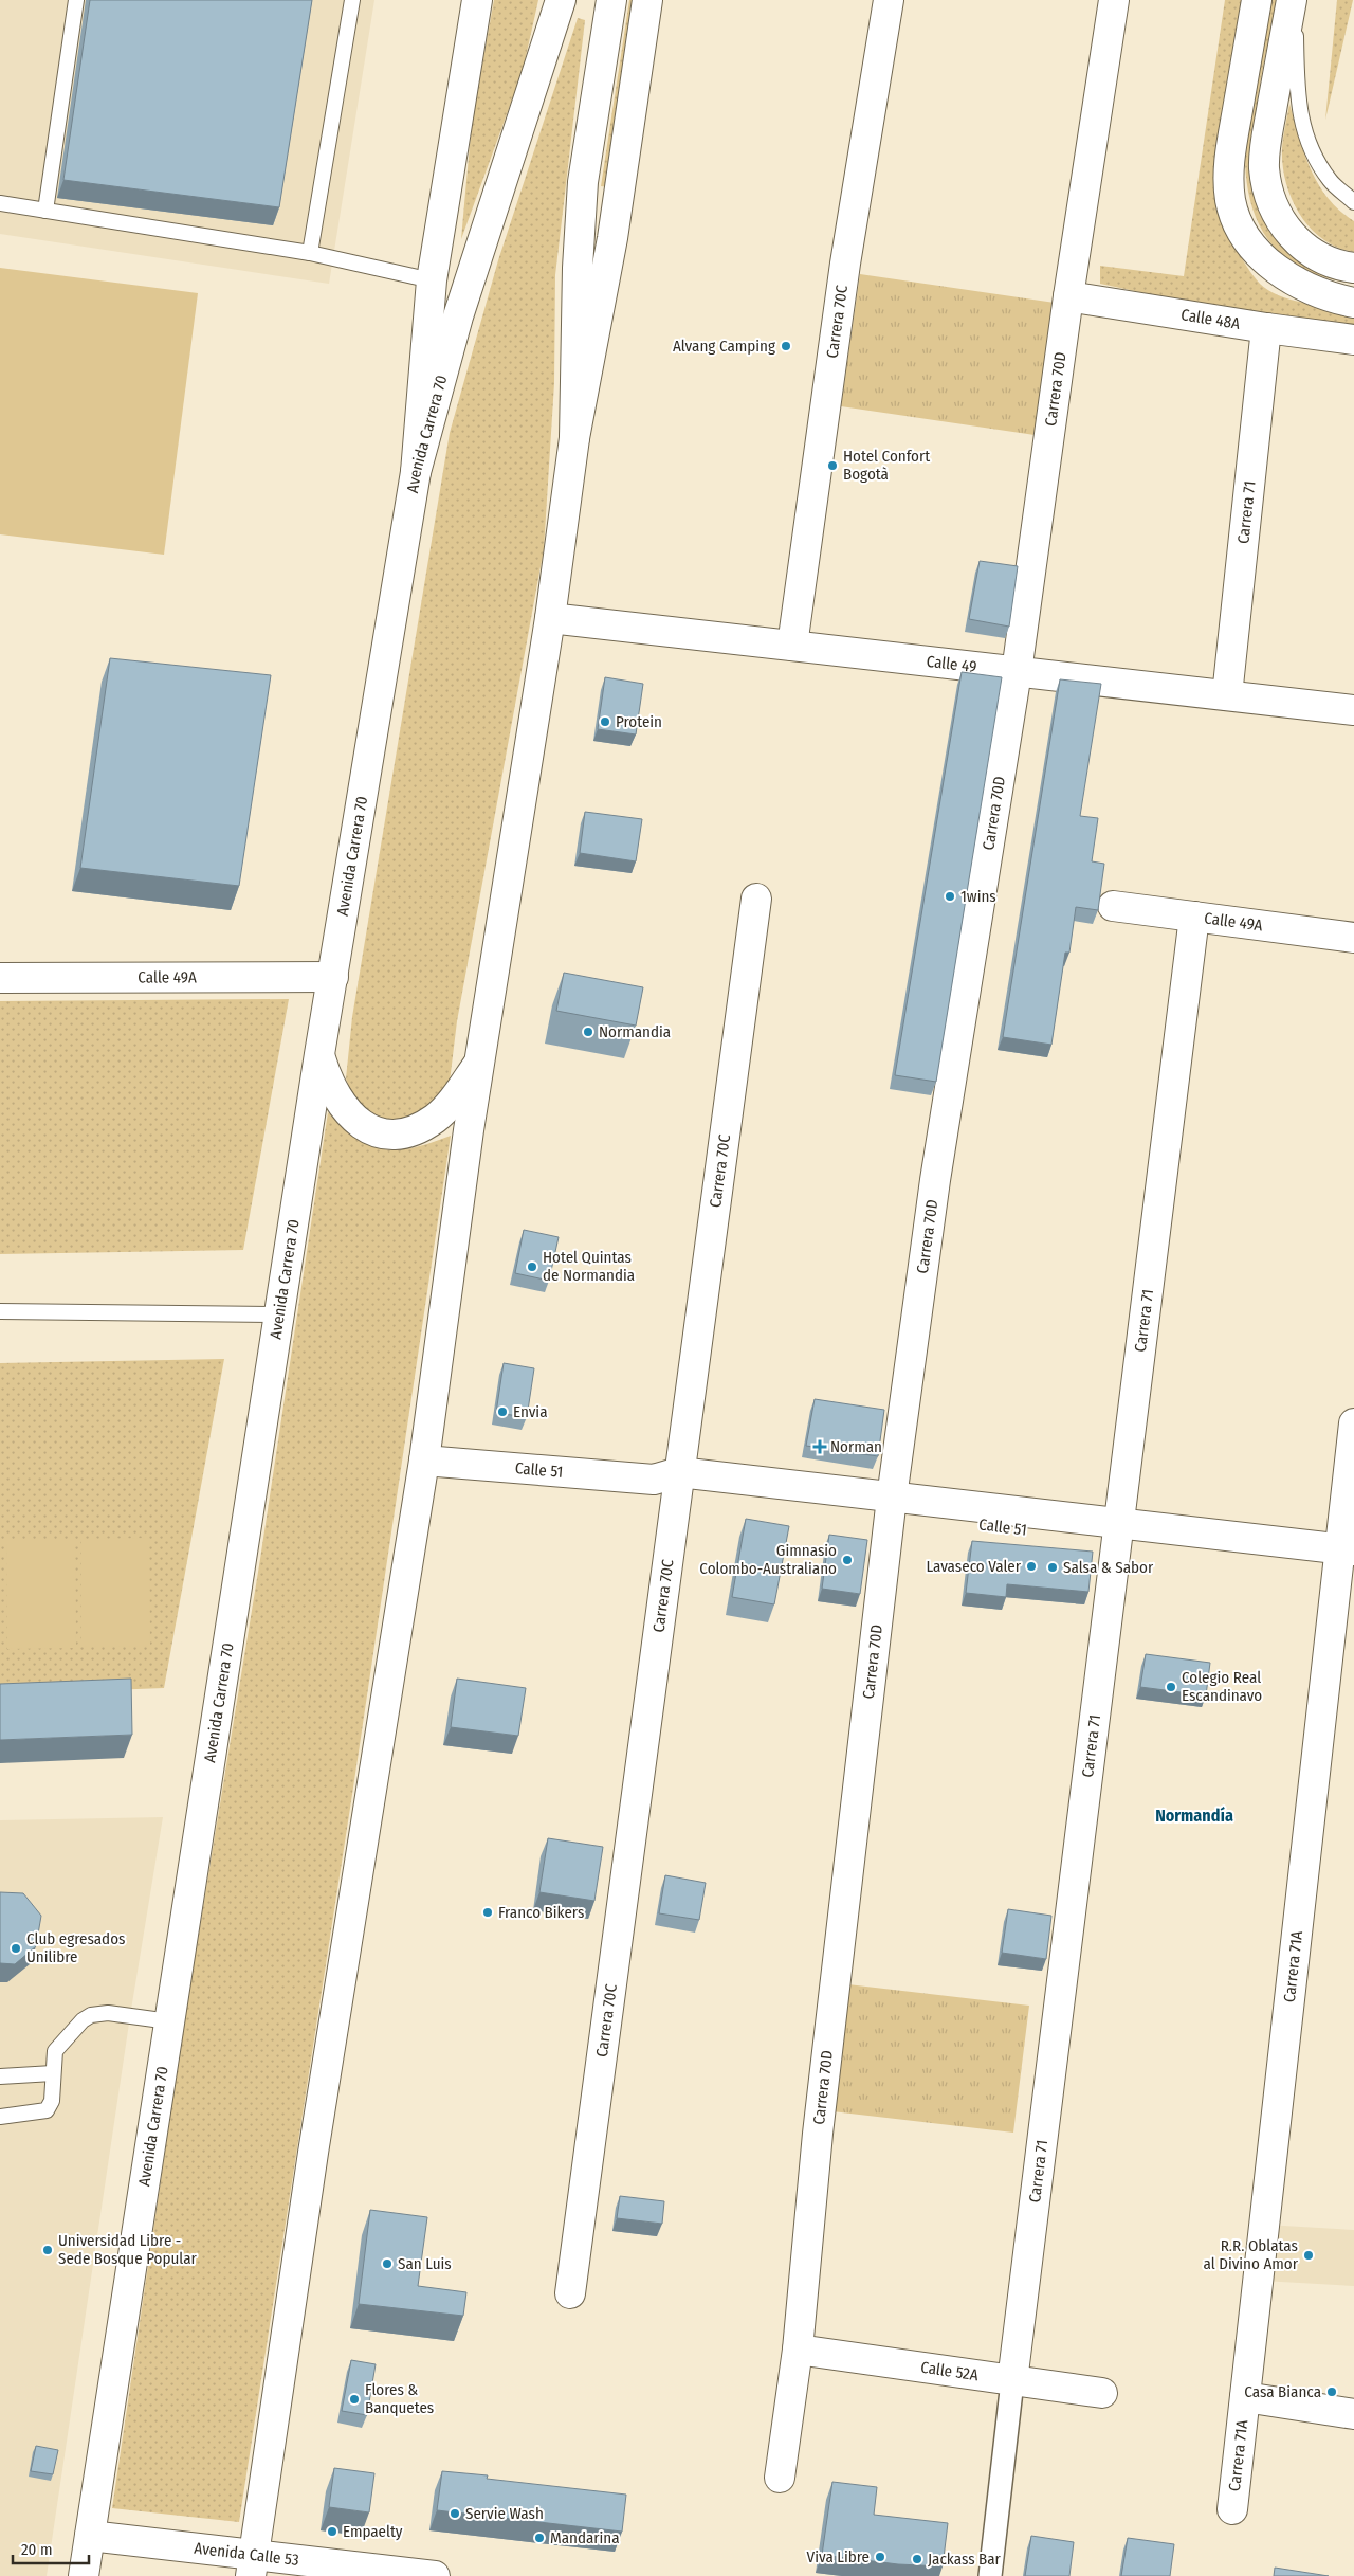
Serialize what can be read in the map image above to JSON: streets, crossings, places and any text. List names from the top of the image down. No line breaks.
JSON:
{"streets":{"main road":["Calle 48A","Carrera 70C","Carrera 70D","Avenida Carrera 70","Carrera 71","Calle 49","Calle 49A","Calle 51","Carrera 71A","Calle 52A","Avenida Calle 53"]},"crossings":[["Calle 48A","Carrera 70D"],["Calle 48A","Carrera 71"],["Carrera 70C","Calle 49"],["Carrera 70C","Calle 51"],["Carrera 70D","Calle 49"],["Carrera 70D","Calle 51"],["Carrera 70D","Calle 52A"],["Avenida Carrera 70","Calle 49A"],["Avenida Carrera 70","Avenida Calle 53"],["Carrera 71","Calle 49"],["Carrera 71","Calle 49A"],["Carrera 71","Calle 51"],["Carrera 71","Calle 52A"],["Calle 51","Carrera 71A"]],"districts":["Normandía"],"places":{"other":["Alvang Camping","Hotel Confort Bogotà","Protein","1wins","Normandia","Hotel Quintas de Normandia","Envia","Gimnasio Colombo-Australiano","Lavaseco Valer","Salsa & Sabor","Colegio Real Escandinavo","Franco Bikers","Club egresados Unilibre","Universidad Libre - Sede Bosque Popular","R.R. Oblatas al Divino Amor","San Luis","Casa Bianca","Flores & Banquetes","Servie Wash","Empaelty","Mandarina","Viva Libre","Jackass Bar"],"health":["Norman"]},"scale_bar":"20 m"}
